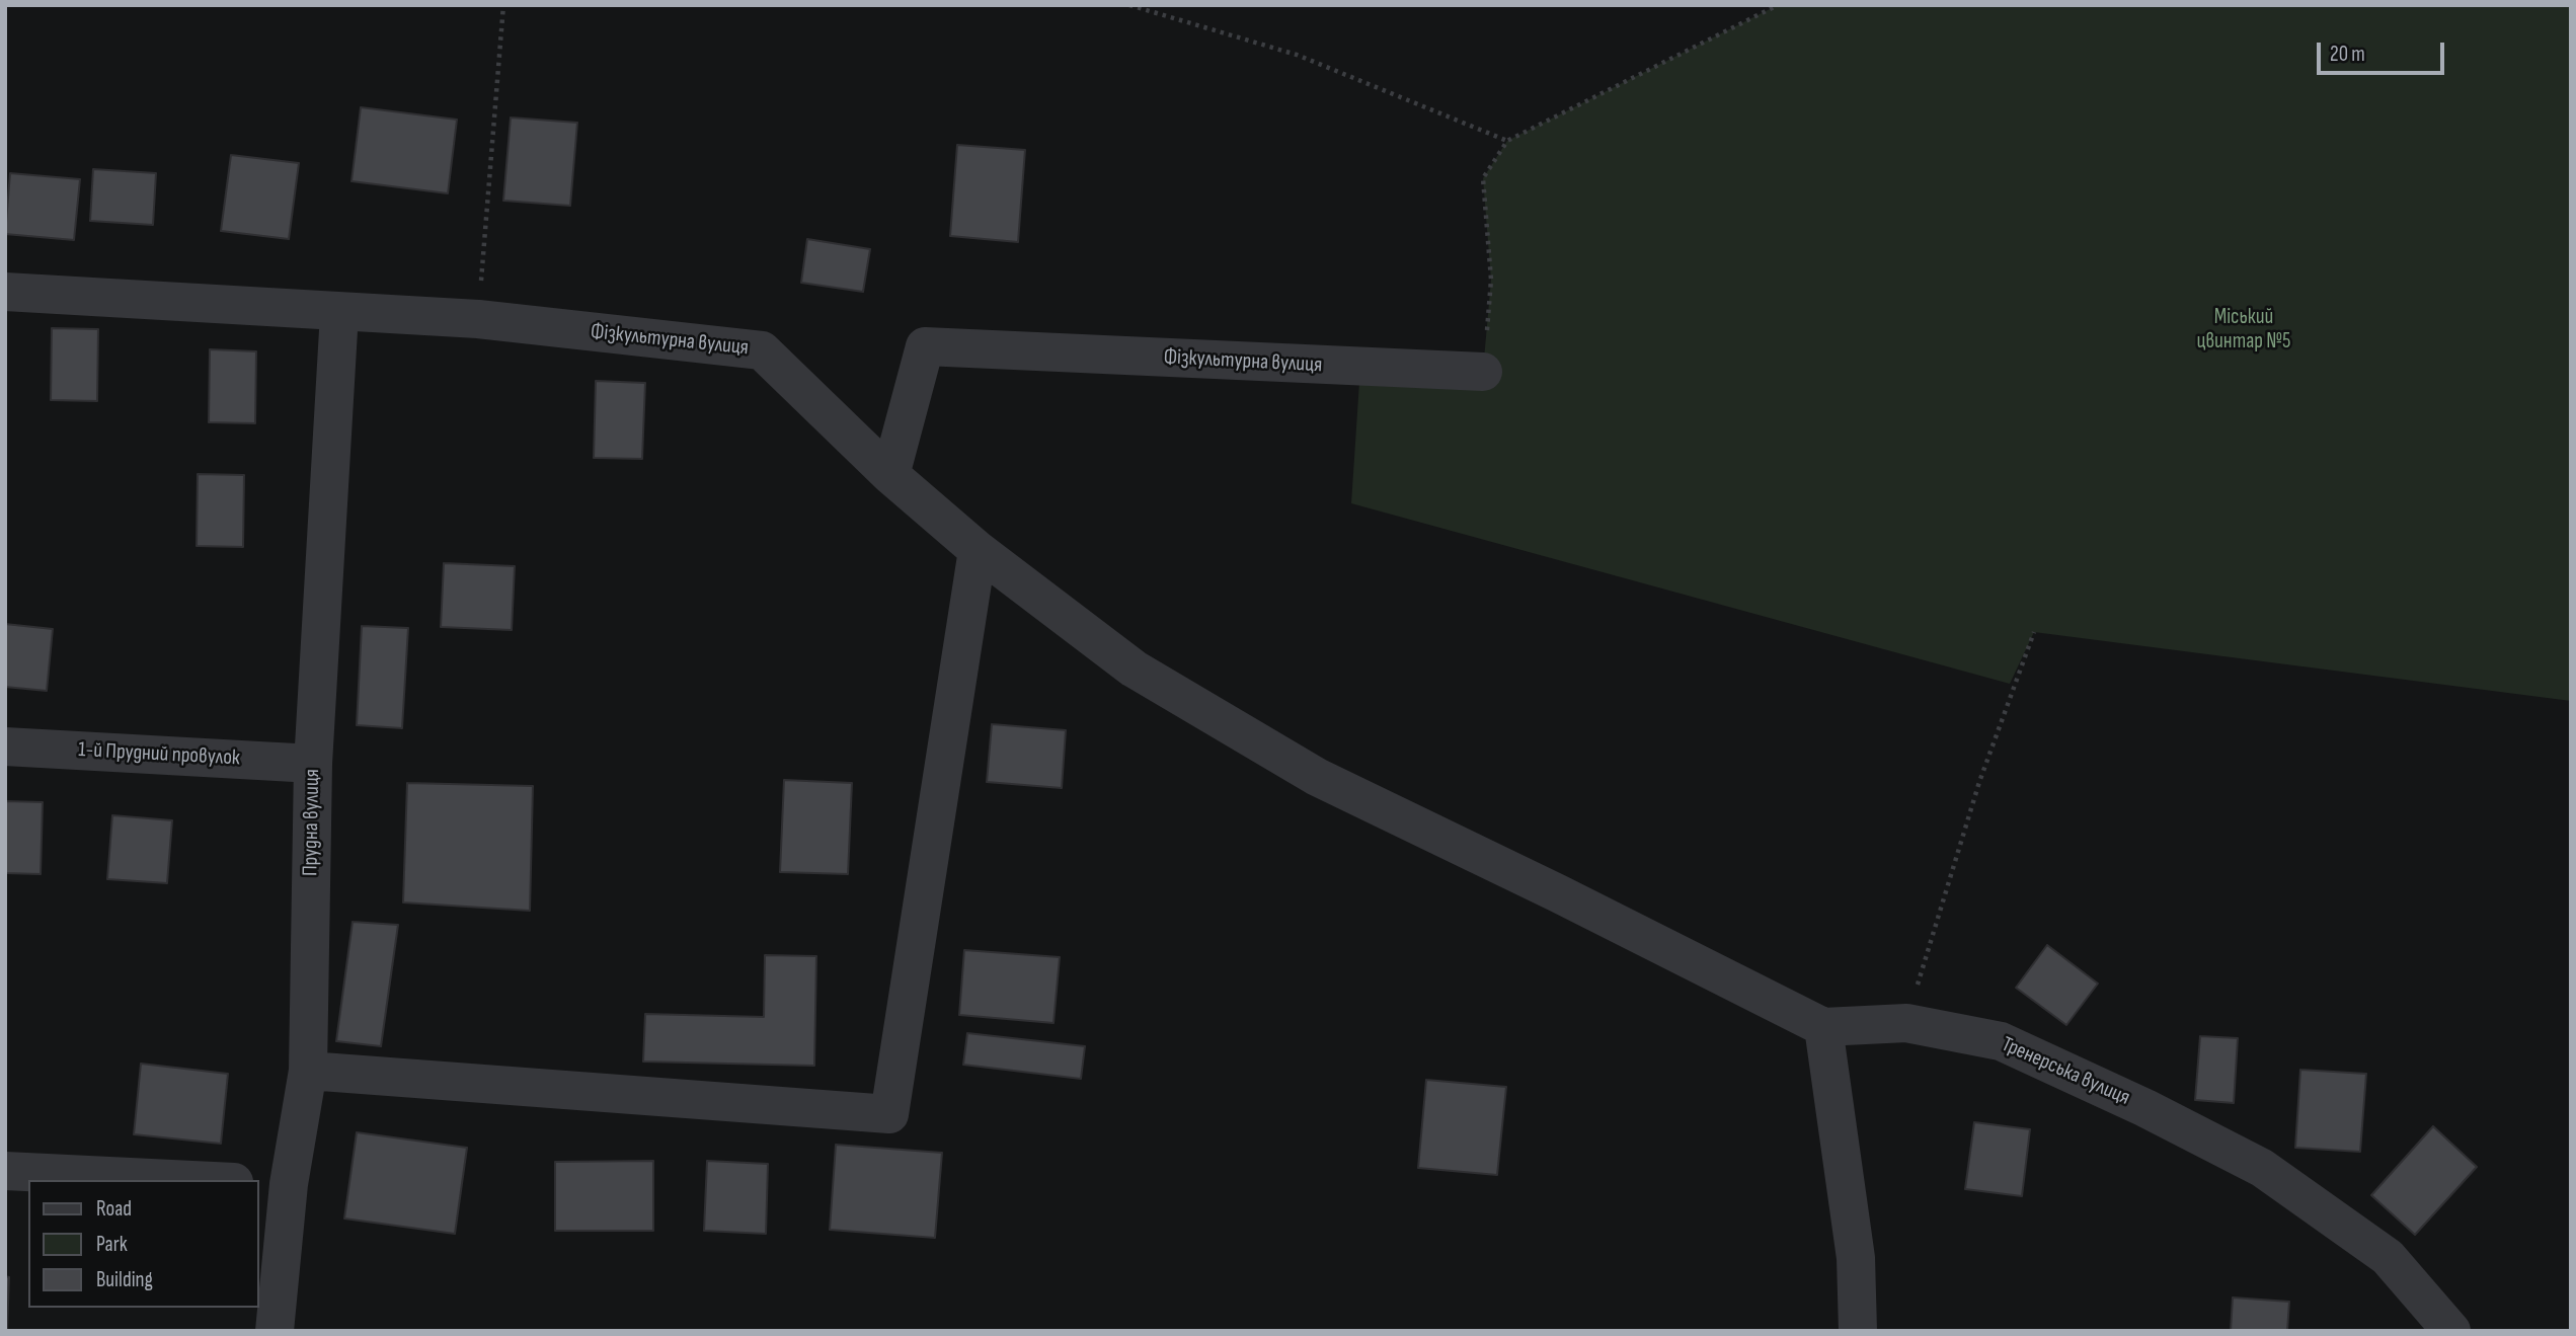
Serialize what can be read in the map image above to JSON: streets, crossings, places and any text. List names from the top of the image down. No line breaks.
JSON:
{"streets":{"street":["Фізкультурна вулиця","1-й Прудний провулок","Прудна вулиця","Тренерська вулиця"]},"crossings":[["Фізкультурна вулиця","Прудна вулиця"],["1-й Прудний провулок","Прудна вулиця"]],"parks":["Міський цвинтар №5"],"legend":["Road","Park","Building"],"scale_bar":"20 m"}
